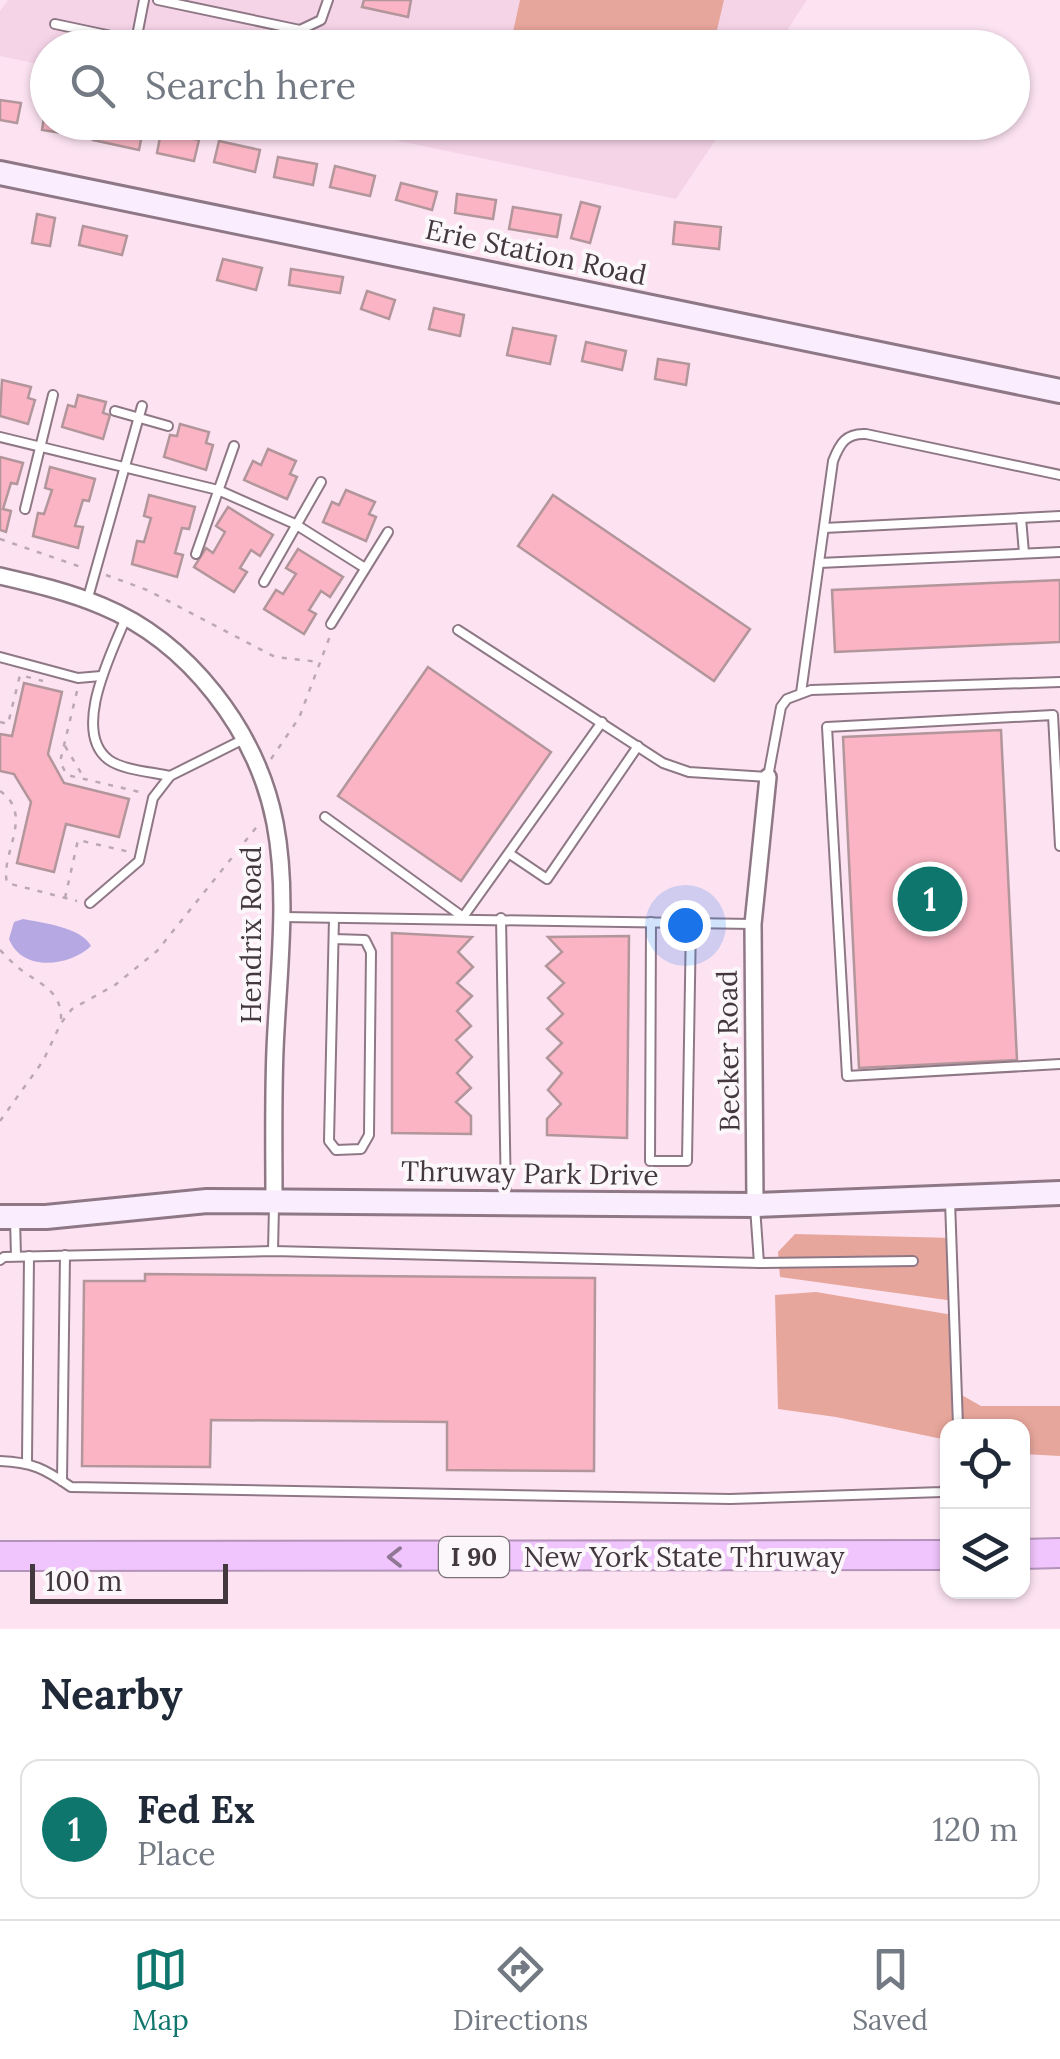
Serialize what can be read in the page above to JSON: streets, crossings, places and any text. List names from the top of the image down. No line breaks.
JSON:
{"streets":{"highway":["I 90","New York State Thruway"],"main road":["Erie Station Road","Thruway Park Drive"],"street":["Hendrix Road","Becker Road"]},"crossings":[["Hendrix Road","Thruway Park Drive"],["Becker Road","Thruway Park Drive"]],"one_way":["New York State Thruway"],"scale_bar":"100 m","page":{"search":"Search here","pins":"1","scale":"100 m","heading":"Nearby","list":[{"mark":"1","name":"Fed Ex","note":"Place","value":"120 m"}],"nav":["Map","Directions","Saved"]}}
